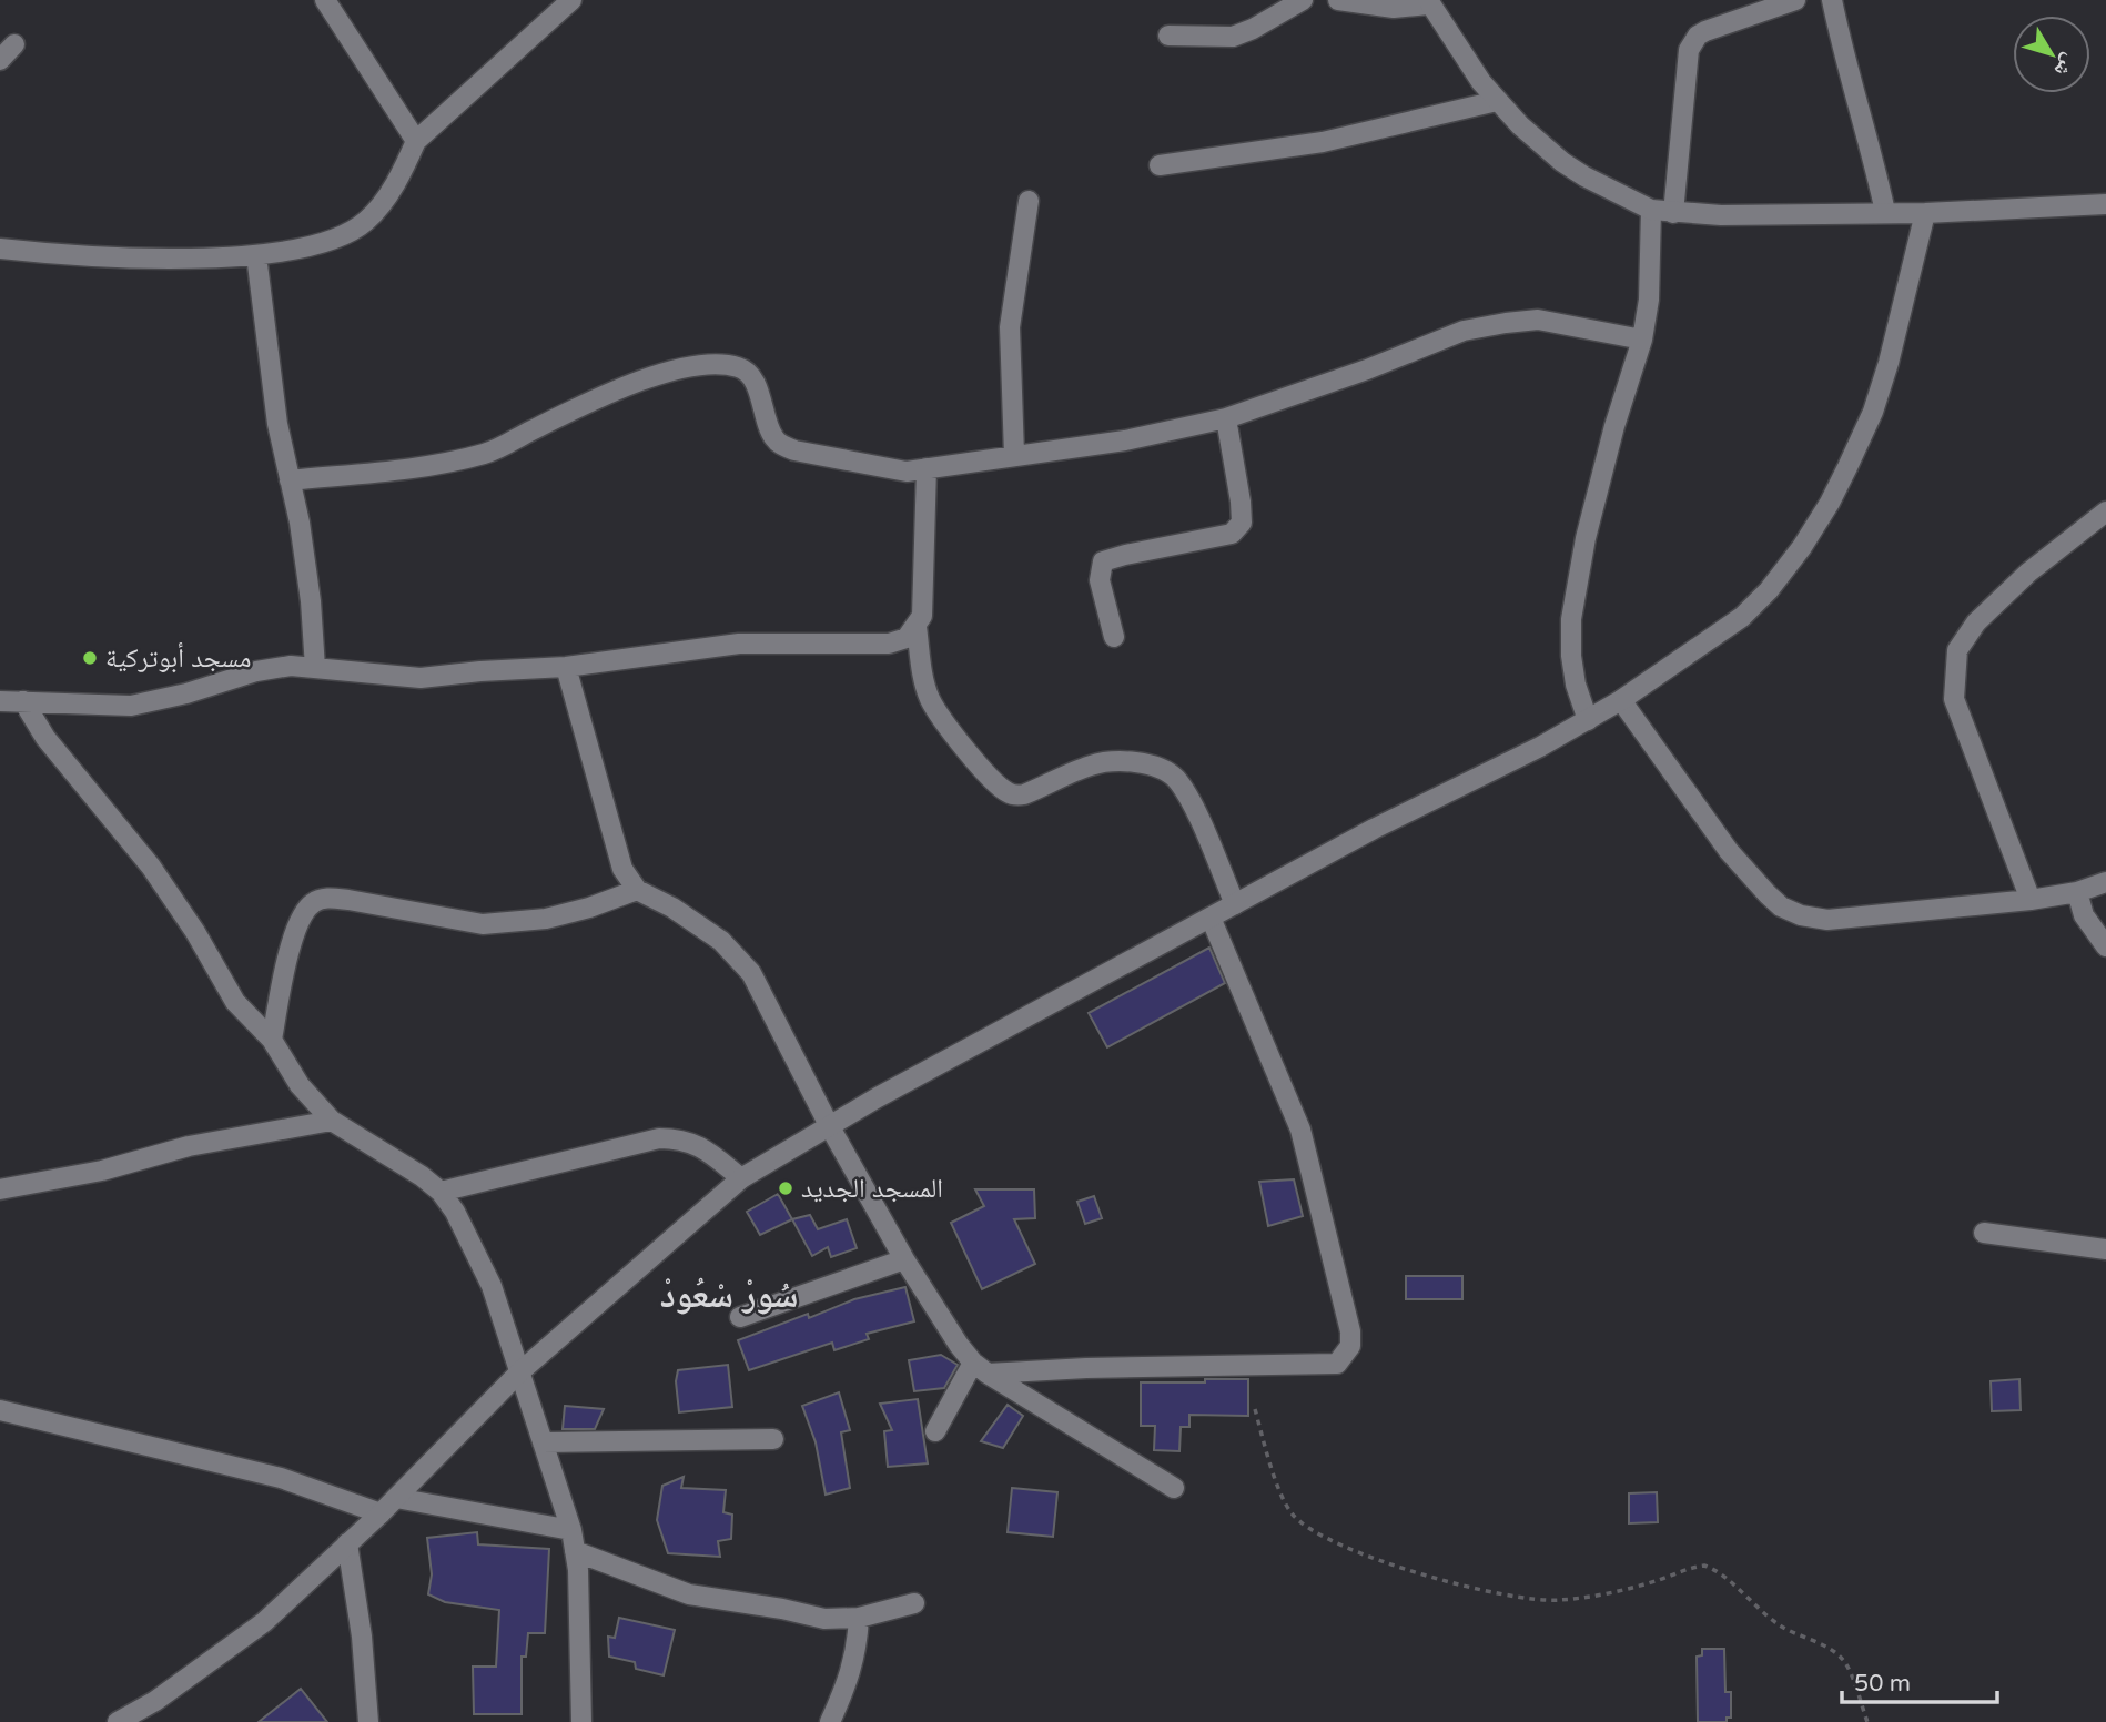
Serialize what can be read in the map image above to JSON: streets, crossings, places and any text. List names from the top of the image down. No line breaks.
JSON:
{"districts":["سُورْ سْعُودْ"],"places":["مسجد أبوتركية","المسجد الجديد"],"scale_bar":"50 m","north":"bottom right"}
